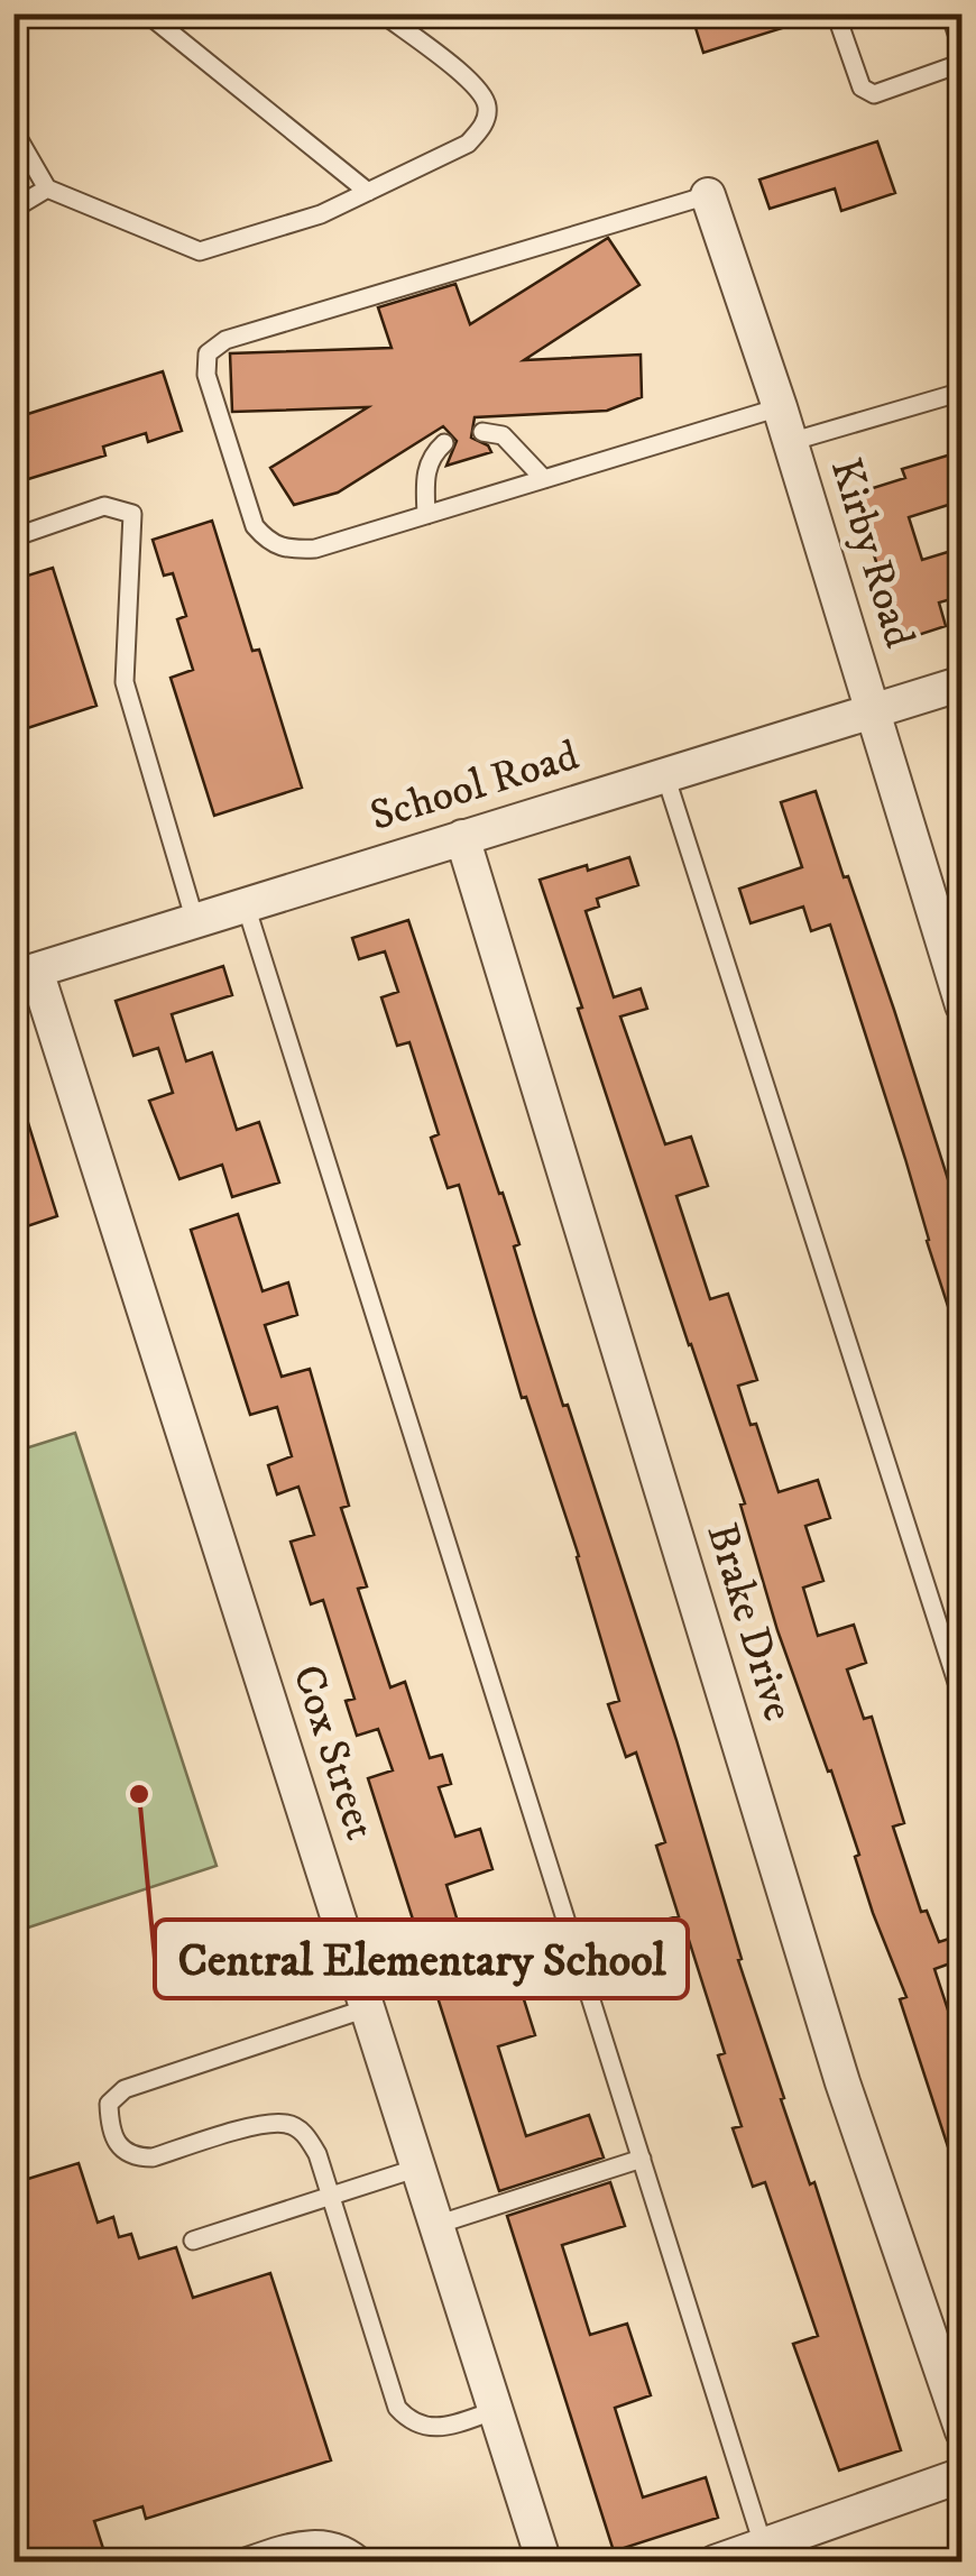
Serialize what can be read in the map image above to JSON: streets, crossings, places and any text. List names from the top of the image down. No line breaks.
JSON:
{"streets":{"street":["Kirby Road","School Road","Brake Drive","Cox Street"]},"crossings":[["Kirby Road","School Road"],["School Road","Brake Drive"],["School Road","Cox Street"]],"places":["Central Elementary School"]}
